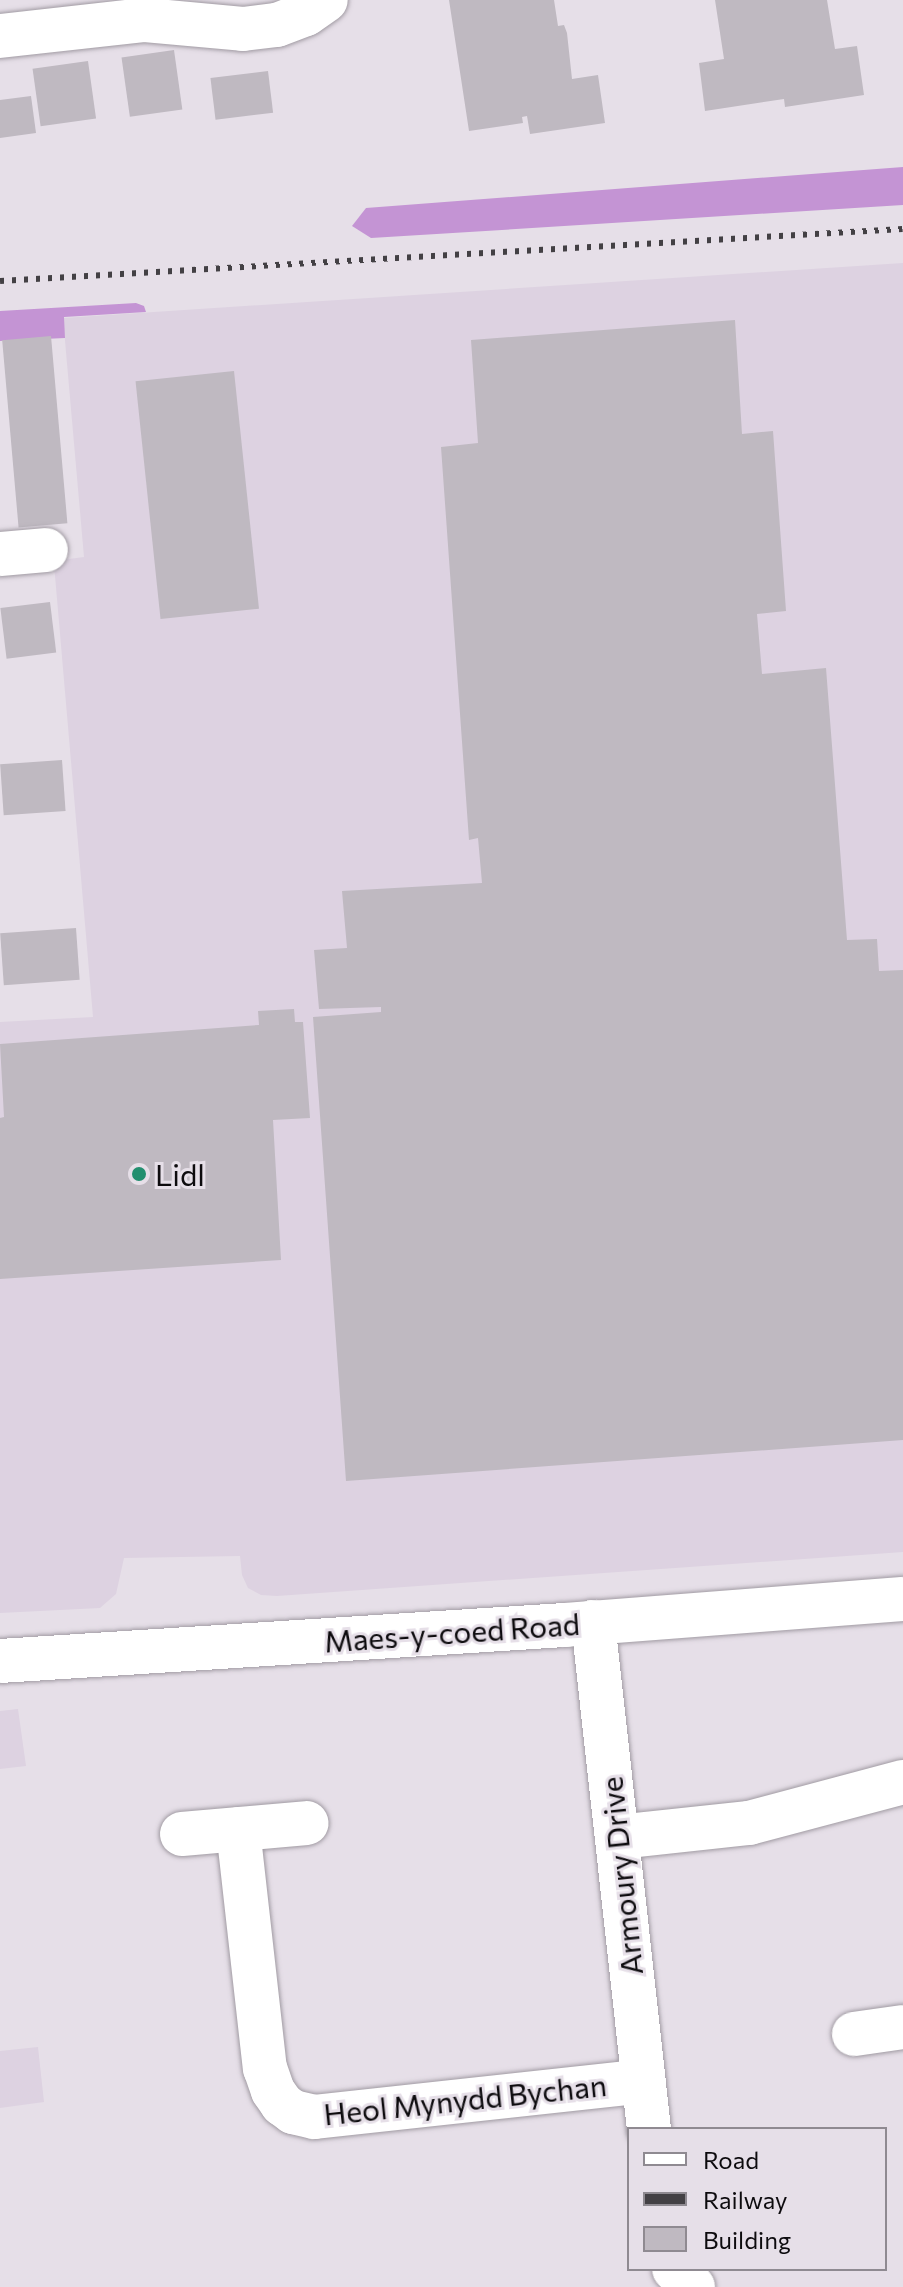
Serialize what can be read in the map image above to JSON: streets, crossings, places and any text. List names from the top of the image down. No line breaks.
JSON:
{"streets":{"street":["Maes-y-coed Road","Armoury Drive","Heol Mynydd Bychan"]},"crossings":[["Maes-y-coed Road","Armoury Drive"],["Armoury Drive","Heol Mynydd Bychan"]],"places":["Lidl"],"legend":["Road","Railway","Building"]}
